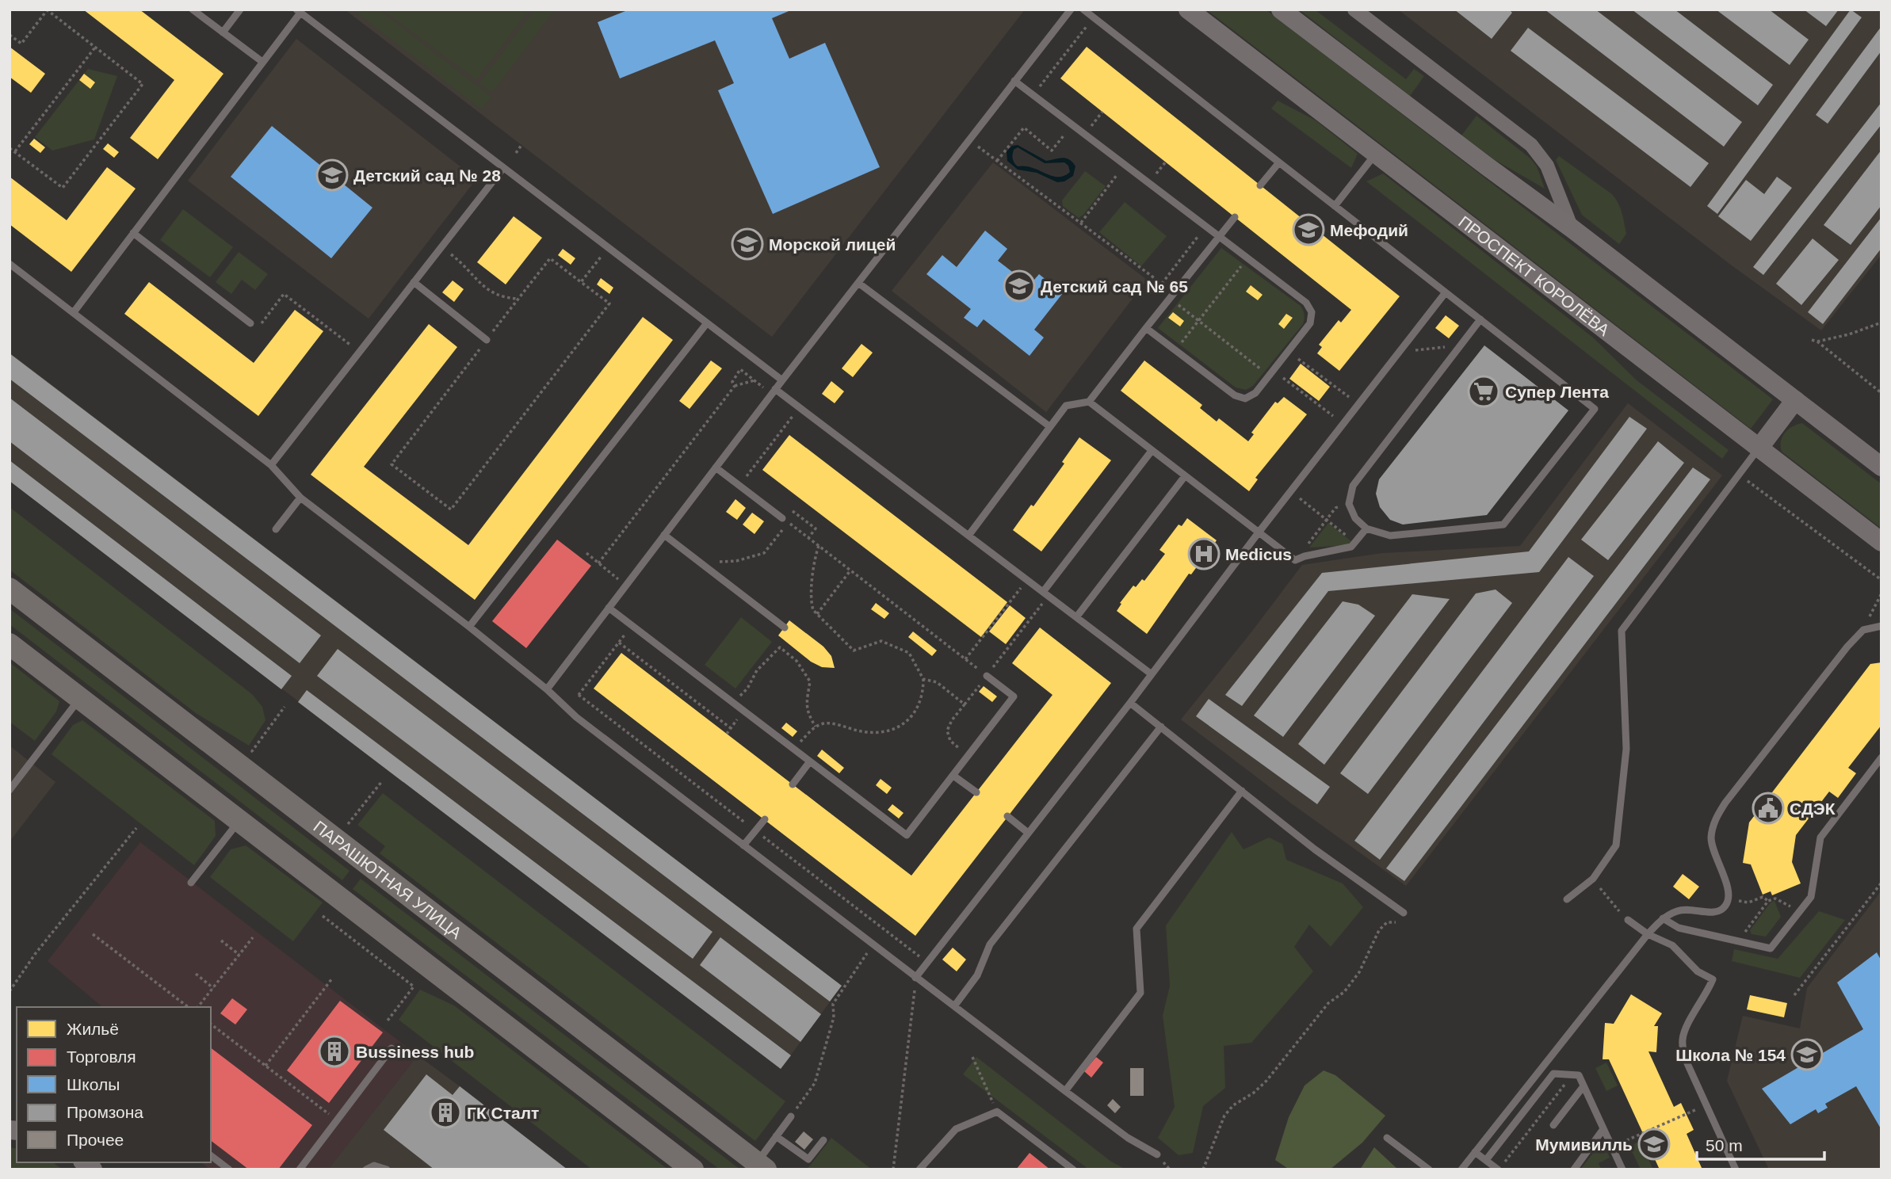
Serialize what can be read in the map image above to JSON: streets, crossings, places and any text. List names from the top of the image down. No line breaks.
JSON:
{"streets":{"main road":["ПАРАШЮТНАЯ УЛИЦА"],"street":["ПРОСПЕКТ КОРОЛЁВА"]},"places":{"school or university":["Детский сад № 28","Мефодий","Морской лицей","Детский сад № 65","Школа № 154","Мумивилль"],"supermarket":["Супер Лента"],"hospital":["Medicus"],"public building":["СДЭК"],"building":["Bussiness hub","ГК Сталт"]},"legend":["Жильё","Торговля","Школы","Промзона","Прочее"],"scale_bar":"50 m"}
